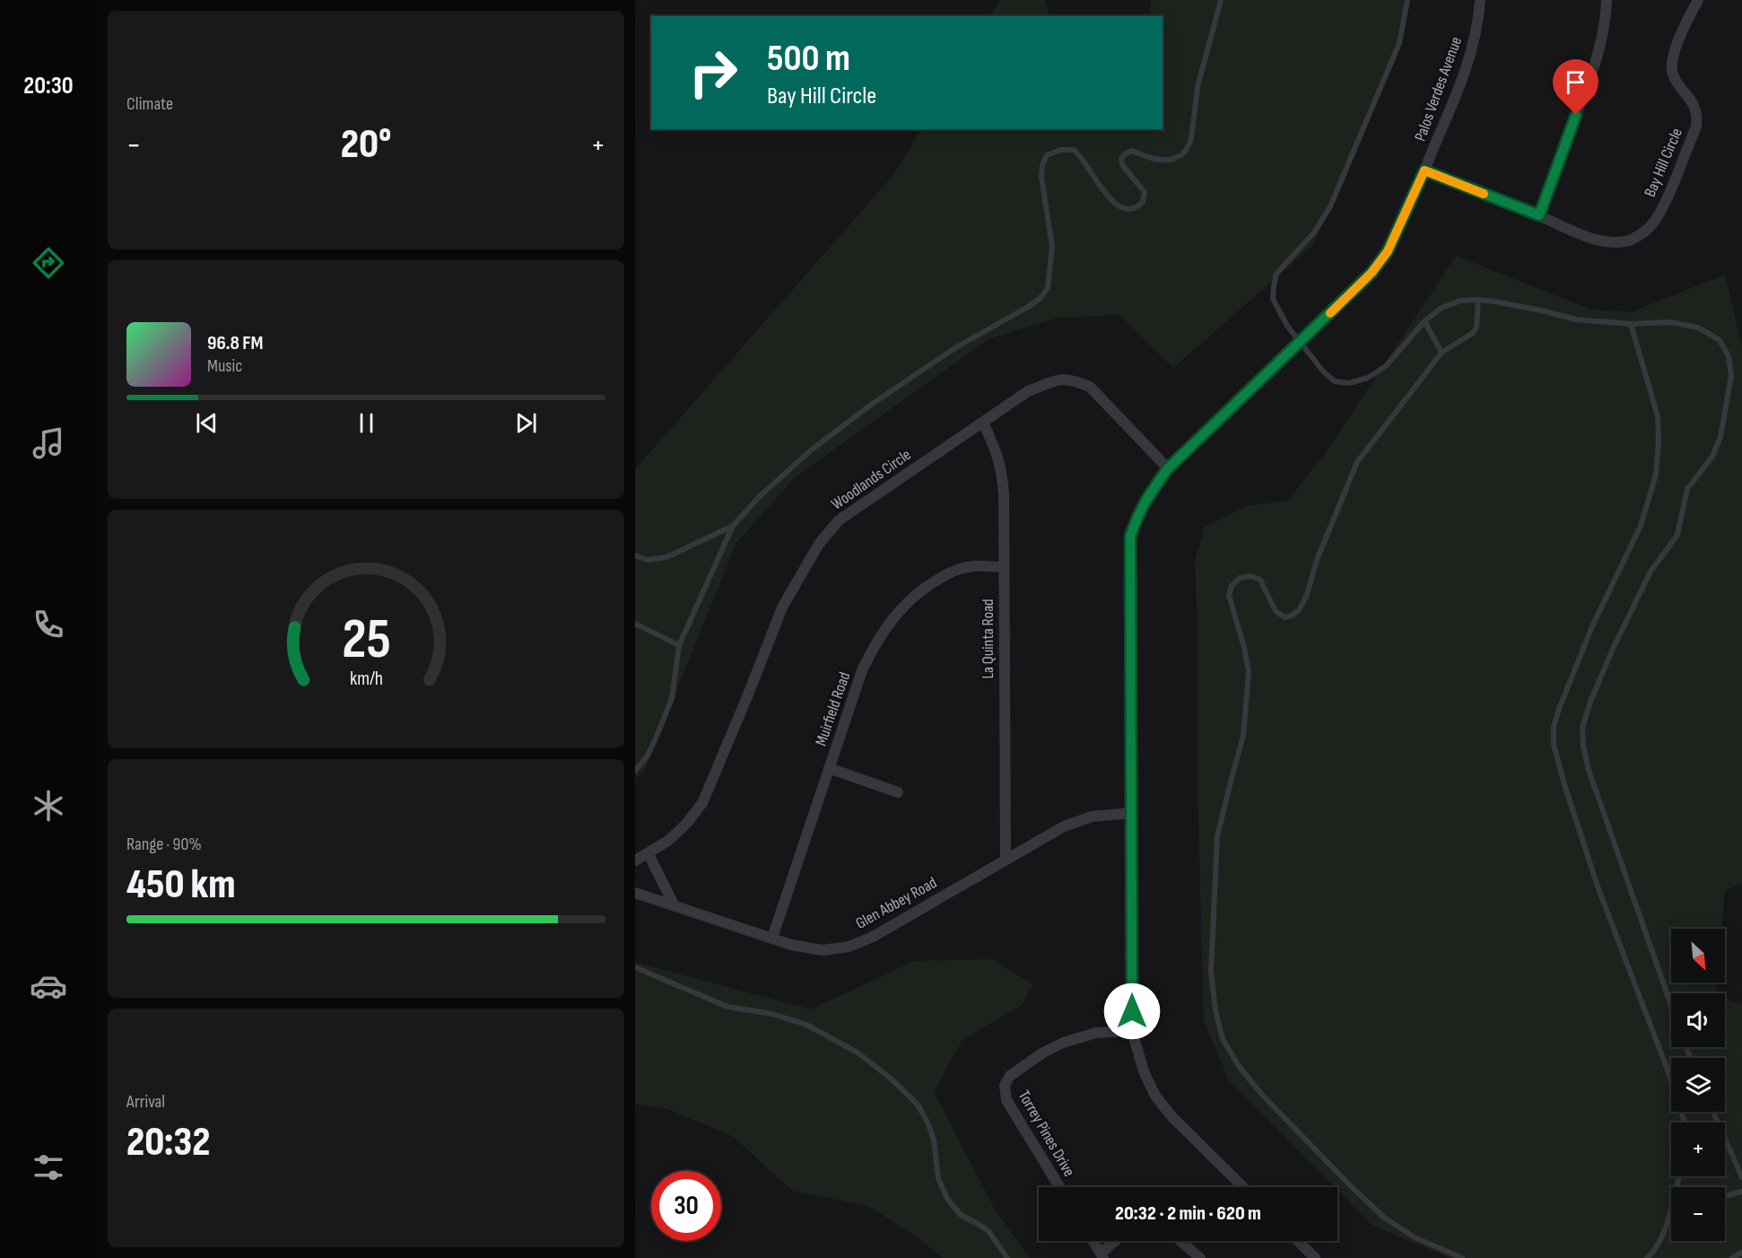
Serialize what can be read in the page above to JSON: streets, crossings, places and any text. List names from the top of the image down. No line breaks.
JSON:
{"streets":{"street":["Palos Verdes Avenue","Bay Hill Circle","Woodlands Circle","La Quinta Road","Muirfield Road","Glen Abbey Road","Torrey Pines Drive"]},"crossings":[["Palos Verdes Avenue","Bay Hill Circle"],["Palos Verdes Avenue","Woodlands Circle"],["Palos Verdes Avenue","Glen Abbey Road"],["Palos Verdes Avenue","Torrey Pines Drive"],["Woodlands Circle","La Quinta Road"],["La Quinta Road","Muirfield Road"],["La Quinta Road","Glen Abbey Road"],["Muirfield Road","Glen Abbey Road"]],"north":"bottom right","page":{"tabs":"20:30","tile":["Climate",["Range · 90%","450 km"],["Arrival","20:32"]],"turn":["500 m","Bay Hill Circle"],"heat":["−","20°","+"],"song":["96.8 FM","Music"],"map_buttons":["+","−"],"limit":"30","trip":"20:32 · 2 min · 620 m","gauge":["25","km/h"]}}
